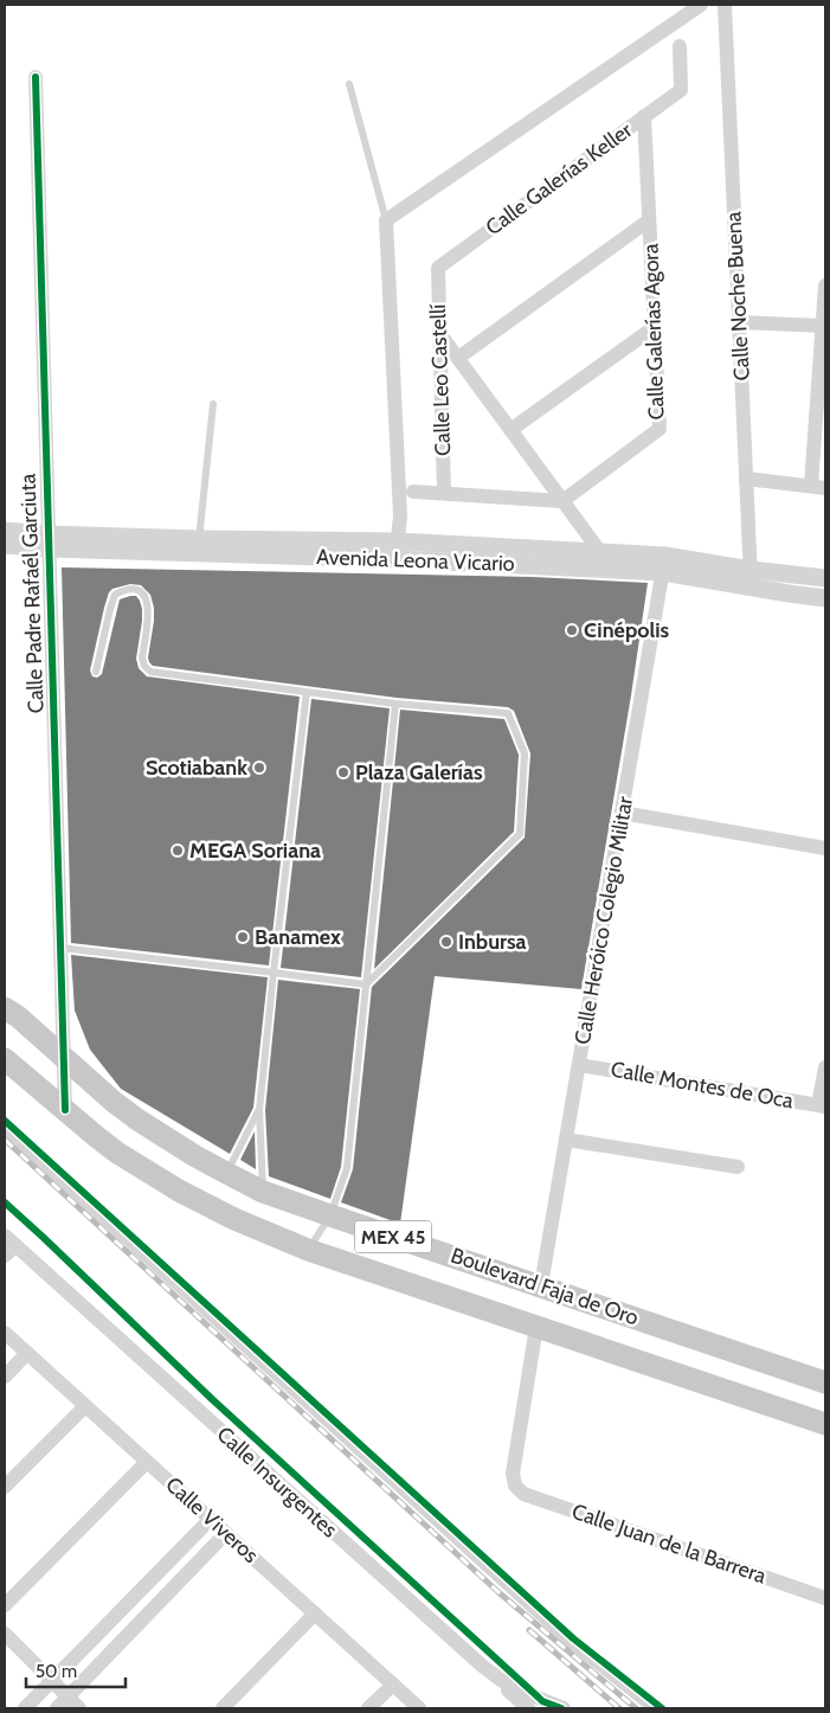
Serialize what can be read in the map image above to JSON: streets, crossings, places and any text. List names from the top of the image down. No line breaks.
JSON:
{"streets":{"main road":["MEX 45","Boulevard Faja de Oro"],"street":["Calle Galerías Keller","Calle Noche Buena","Calle Galerías Agora","Calle Leo Castellí","Avenida Leona Vicario","Calle Padre Rafaél Garciuta","Calle Heróico Colegio Militar","Calle Montes de Oca","Calle Insurgentes","Calle Viveros","Calle Juan de la Barrera"]},"crossings":[["Calle Galerías Keller","Calle Galerías Agora"],["Calle Galerías Keller","Calle Leo Castellí"],["Calle Noche Buena","Avenida Leona Vicario"],["Avenida Leona Vicario","Calle Padre Rafaél Garciuta"],["Avenida Leona Vicario","Calle Heróico Colegio Militar"],["Calle Padre Rafaél Garciuta","Boulevard Faja de Oro"],["Calle Heróico Colegio Militar","Calle Montes de Oca"],["Calle Heróico Colegio Militar","Boulevard Faja de Oro"],["Boulevard Faja de Oro","Calle Juan de la Barrera"]],"places":["Cinépolis","Scotiabank","Plaza Galerías","MEGA Soriana","Banamex","Inbursa"],"scale_bar":"50 m"}
